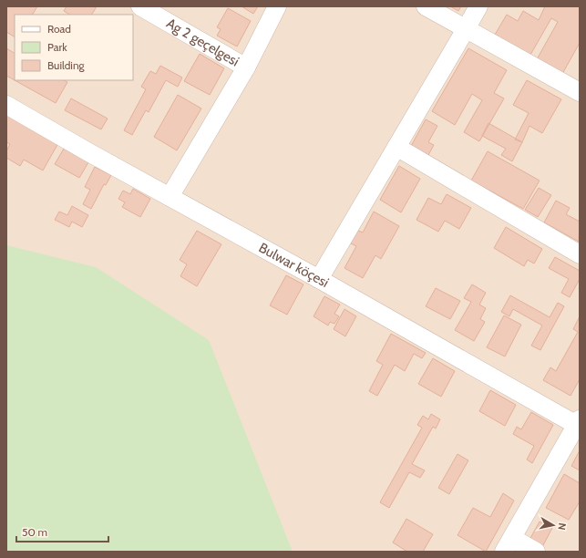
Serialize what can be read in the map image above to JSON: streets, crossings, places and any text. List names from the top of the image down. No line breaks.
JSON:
{"streets":{"street":["Ag 2 geçelgesi","Bulwar köçesi"]},"legend":["Road","Park","Building"],"scale_bar":"50 m","north":"right"}
